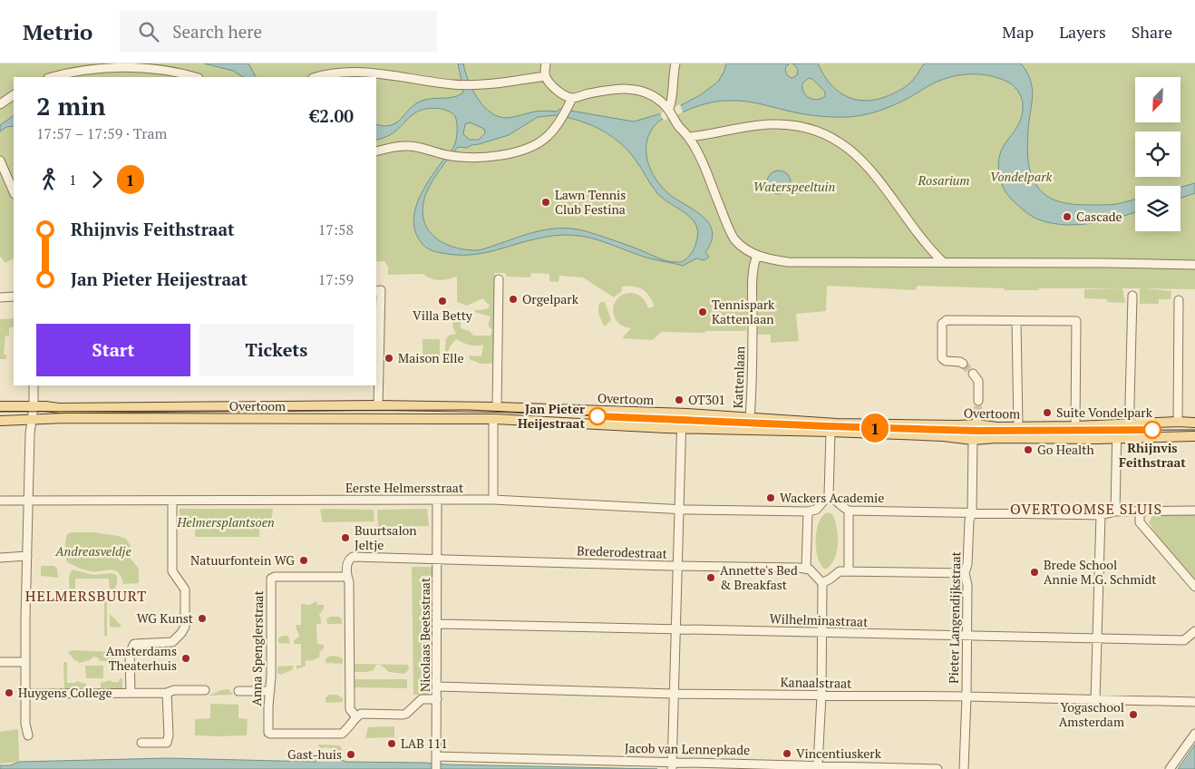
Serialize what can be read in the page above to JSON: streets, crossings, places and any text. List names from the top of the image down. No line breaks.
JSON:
{"streets":{"main road":["Overtoom"],"street":["Kattenlaan","Eerste Helmersstraat","Brederodestraat","Pieter Langendijkstraat","Wilhelminastraat","Nicolaas Beetsstraat","Anna Spenglerstraat","Kanaalstraat","Jacob van Lennepkade"]},"crossings":[["Kattenlaan","Overtoom"],["Overtoom","Pieter Langendijkstraat"],["Eerste Helmersstraat","Nicolaas Beetsstraat"],["Brederodestraat","Nicolaas Beetsstraat"],["Brederodestraat","Anna Spenglerstraat"],["Pieter Langendijkstraat","Wilhelminastraat"],["Pieter Langendijkstraat","Kanaalstraat"],["Wilhelminastraat","Nicolaas Beetsstraat"],["Nicolaas Beetsstraat","Kanaalstraat"],["Nicolaas Beetsstraat","Jacob van Lennepkade"]],"districts":["OVERTOOMSE SLUIS","HELMERSBUURT"],"parks":["Vondelpark","Rosarium","Waterspeeltuin","Helmersplantsoen","Andreasveldje"],"places":["Lawn Tennis Club Festina","Cascade","Orgelpark","Villa Betty","Tennispark Kattenlaan","Maison Elle","OT301","Suite Vondelpark","Jan Pieter Heijestraat","Rhijnvis Feithstraat","Go Health","Wackers Academie","Buurtsalon Jeltje","Natuurfontein WG","Brede School Annie M.G. Schmidt","Annette's Bed & Breakfast","WG Kunst","Amsterdams Theaterhuis","Huygens College","Yogaschool Amsterdam","LAB 111","Vincentiuskerk","Gast-huis"],"lines":["tram line 1"],"north":"bottom left","page":{"header":"Metrio","search":"Search here","nav":["Map","Layers","Share"],"on_map":"1","heading":["2 min","17:57 – 17:59 · Tram","€2.00"],"legs":["1","1"],"list":[{"name":"Rhijnvis Feithstraat","value":"17:58"},{"name":"Jan Pieter Heijestraat","value":"17:59"}],"buttons":["Start","Tickets"]}}
